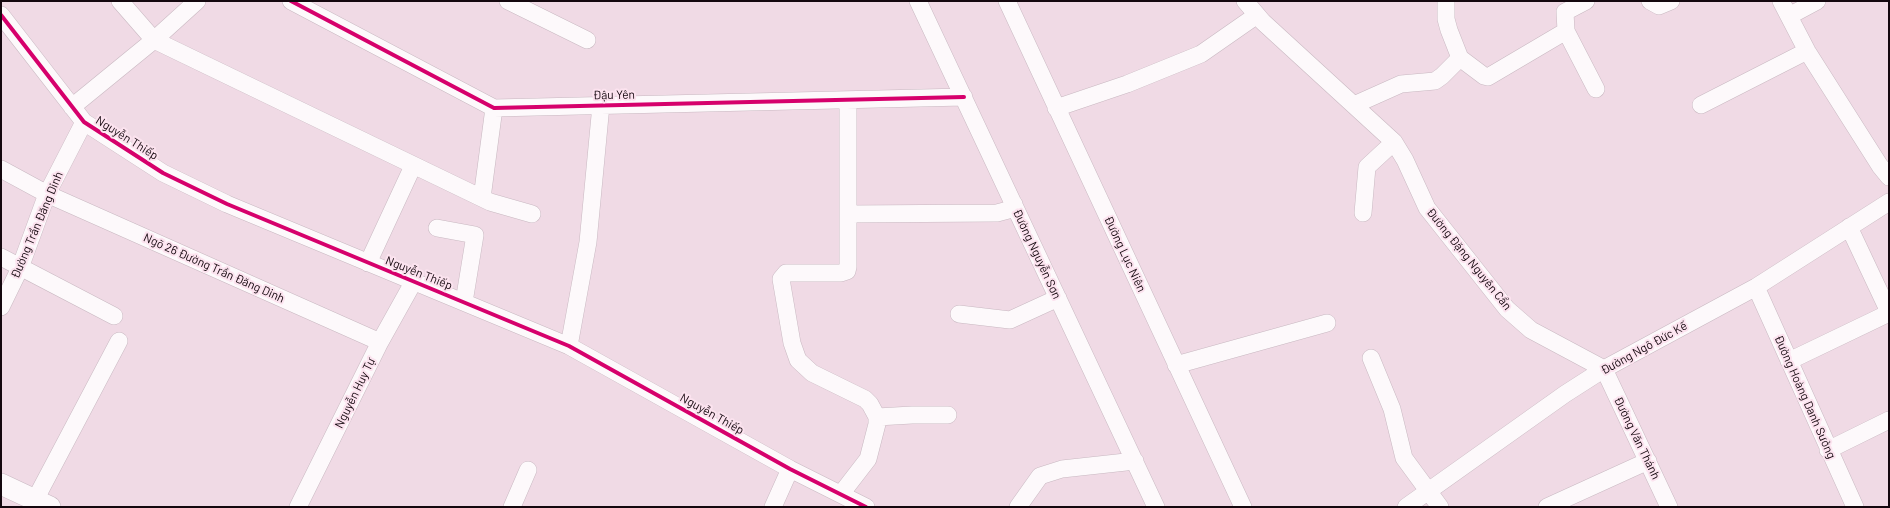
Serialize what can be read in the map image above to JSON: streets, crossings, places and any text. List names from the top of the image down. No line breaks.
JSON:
{"streets":{"street":["Đậu Yên","Nguyễn Thiếp","Đường Trần Đăng Dinh","Đường Nguyễn Sơn","Đường Lục Niên","Đường Đặng Nguyên Cẩn","Ngõ 26 Đường Trần Đăng Dinh","Đường Ngô Đức Kế","Nguyễn Huy Tự","Đường Hoàng Danh Sưởng","Đường Văn Thánh"]},"crossings":[["Đậu Yên","Đường Nguyễn Sơn"],["Nguyễn Thiếp","Đường Trần Đăng Dinh"],["Nguyễn Thiếp","Nguyễn Huy Tự"],["Đường Trần Đăng Dinh","Ngõ 26 Đường Trần Đăng Dinh"],["Đường Đặng Nguyên Cẩn","Đường Ngô Đức Kế"],["Đường Đặng Nguyên Cẩn","Đường Văn Thánh"],["Ngõ 26 Đường Trần Đăng Dinh","Nguyễn Huy Tự"],["Đường Ngô Đức Kế","Đường Hoàng Danh Sưởng"],["Đường Ngô Đức Kế","Đường Văn Thánh"]]}
